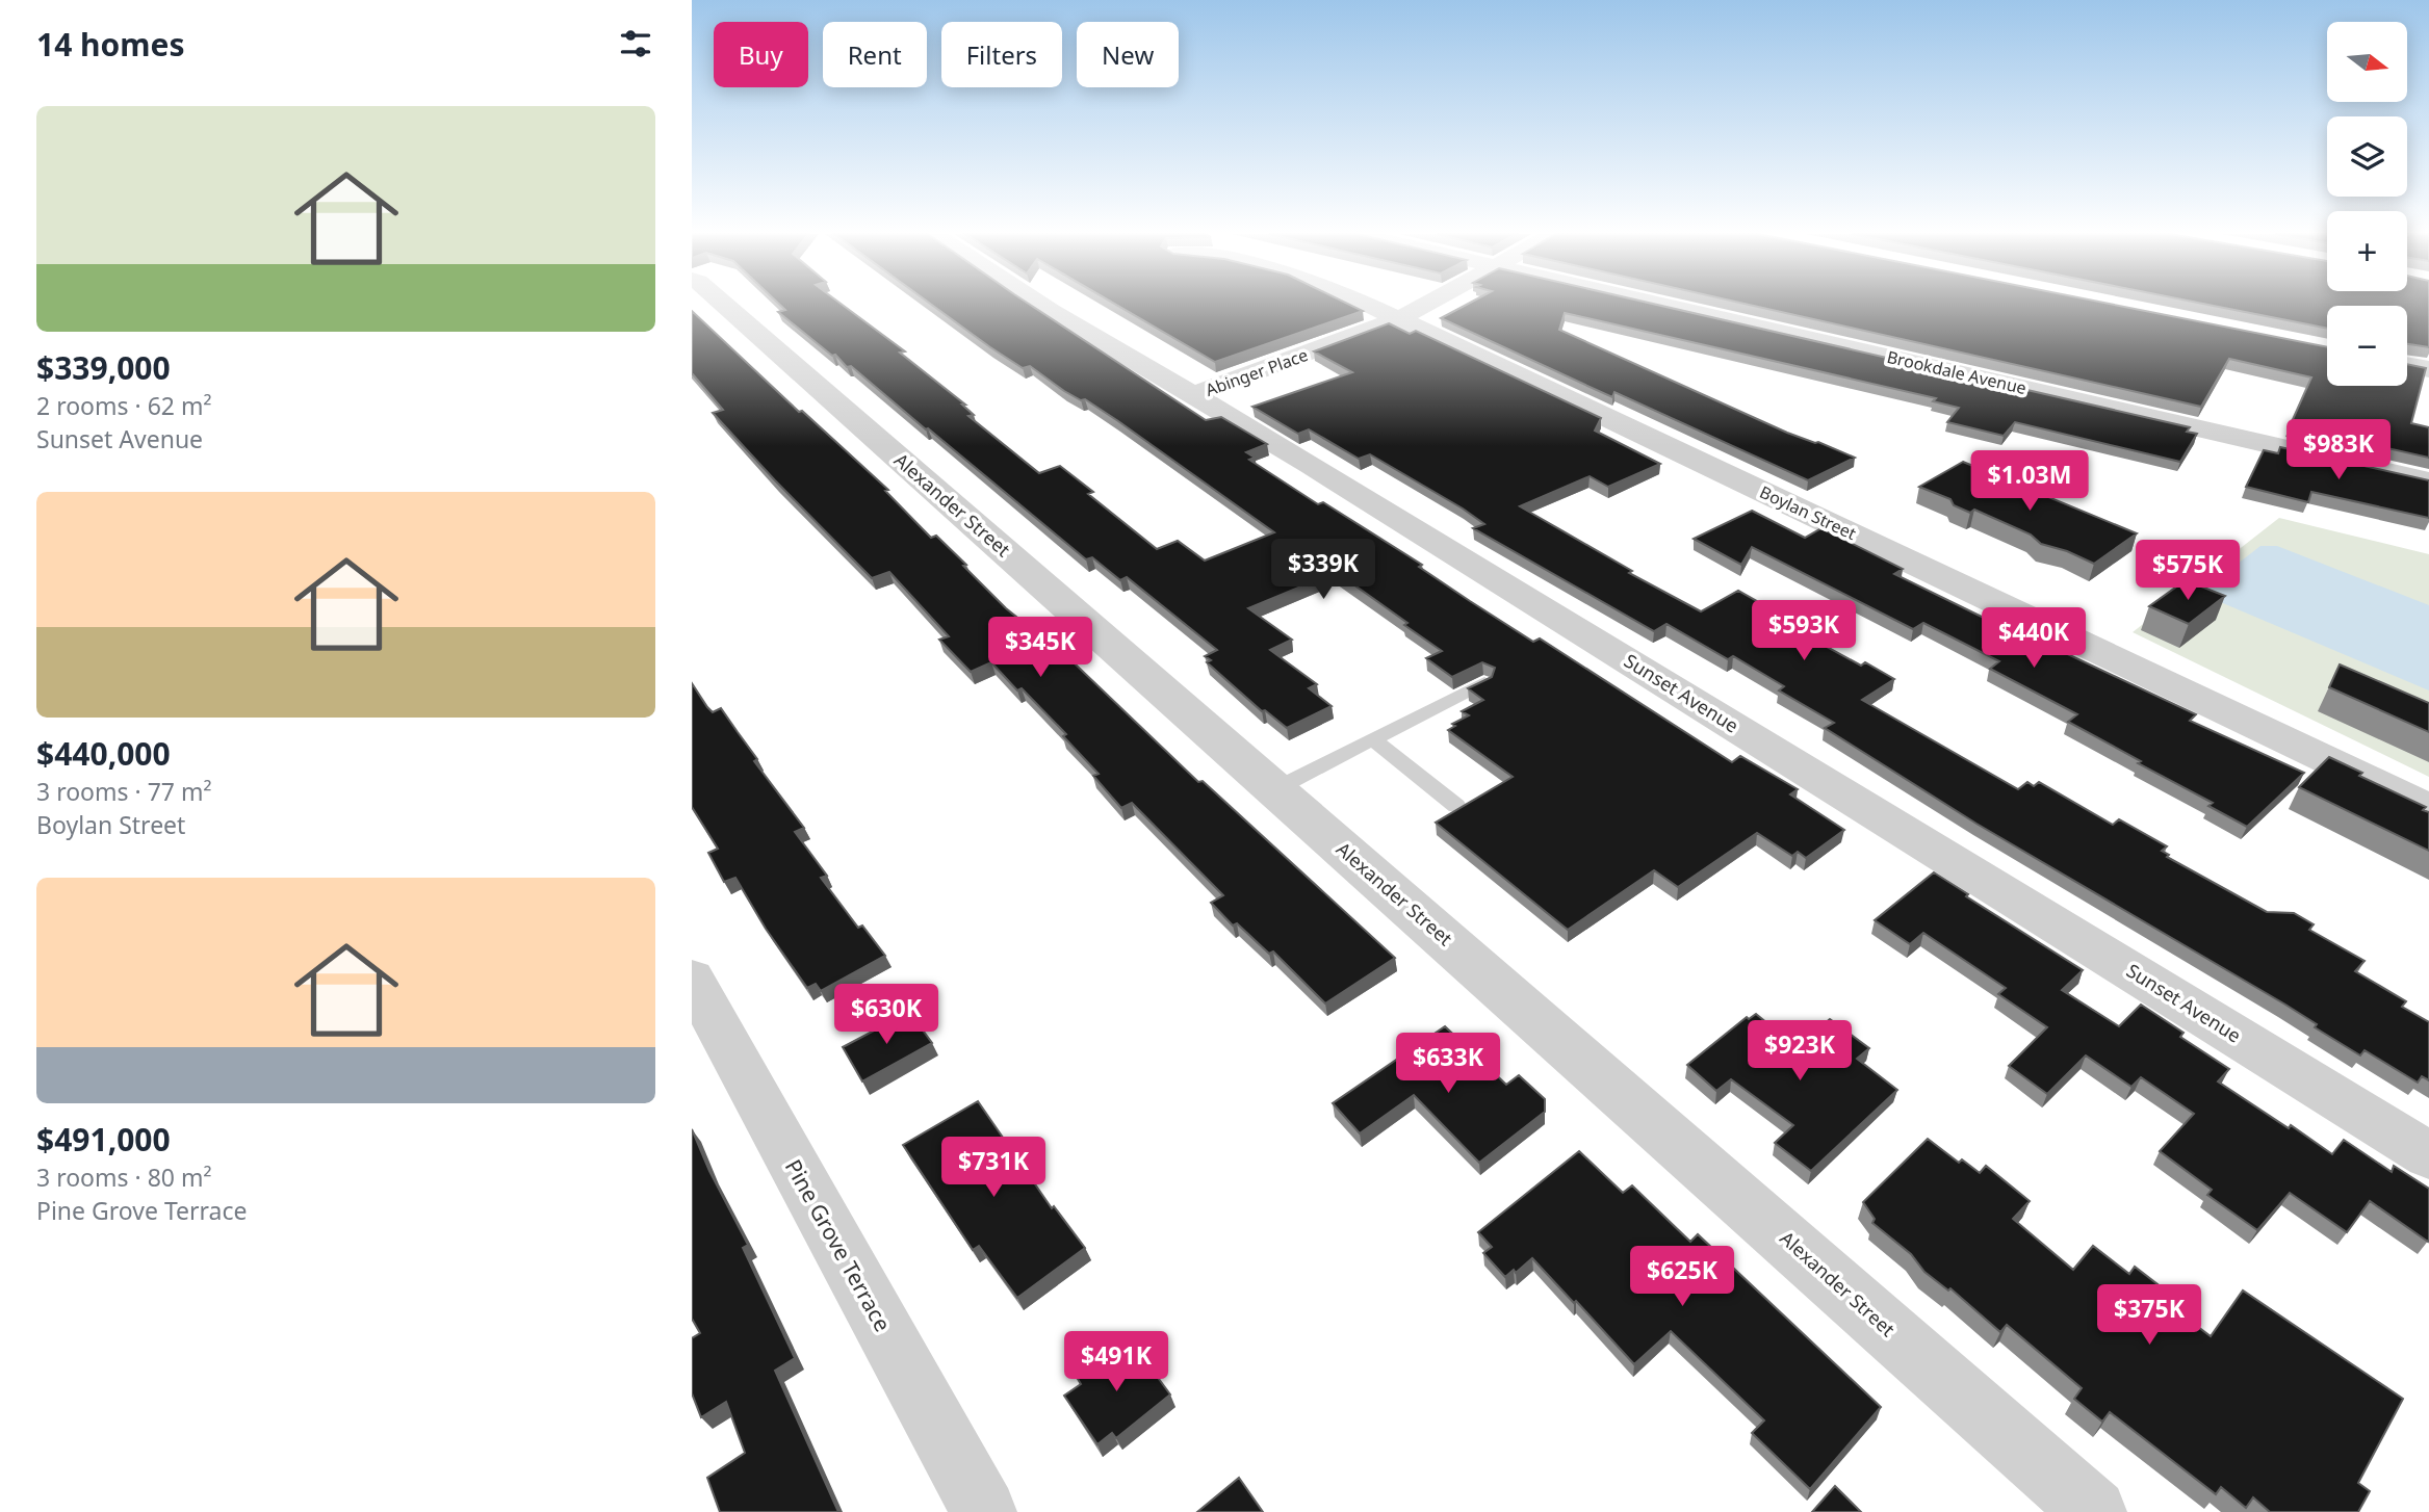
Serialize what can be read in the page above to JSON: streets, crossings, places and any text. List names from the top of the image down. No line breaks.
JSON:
{"streets":{"street":["Abinger Place","Brookdale Avenue","Alexander Street","Boylan Street","Sunset Avenue","Pine Grove Terrace"]},"crossings":[["Abinger Place","Boylan Street"],["Abinger Place","Sunset Avenue"]],"north":"right","page":{"heading":"14 homes","map_buttons":["+","−"],"chip":["Buy","Rent","Filters","New"],"list":[{"name":"$339,000","note":"2 rooms · 62 m² · Sunset Avenue"},{"name":"$440,000","note":"3 rooms · 77 m² · Boylan Street"},{"name":"$491,000","note":"3 rooms · 80 m² · Pine Grove Terrace"}],"price":["$983K","$1.03M","$339K","$575K","$593K","$440K","$345K","$630K","$923K","$633K","$731K","$625K","$375K","$491K"]}}
